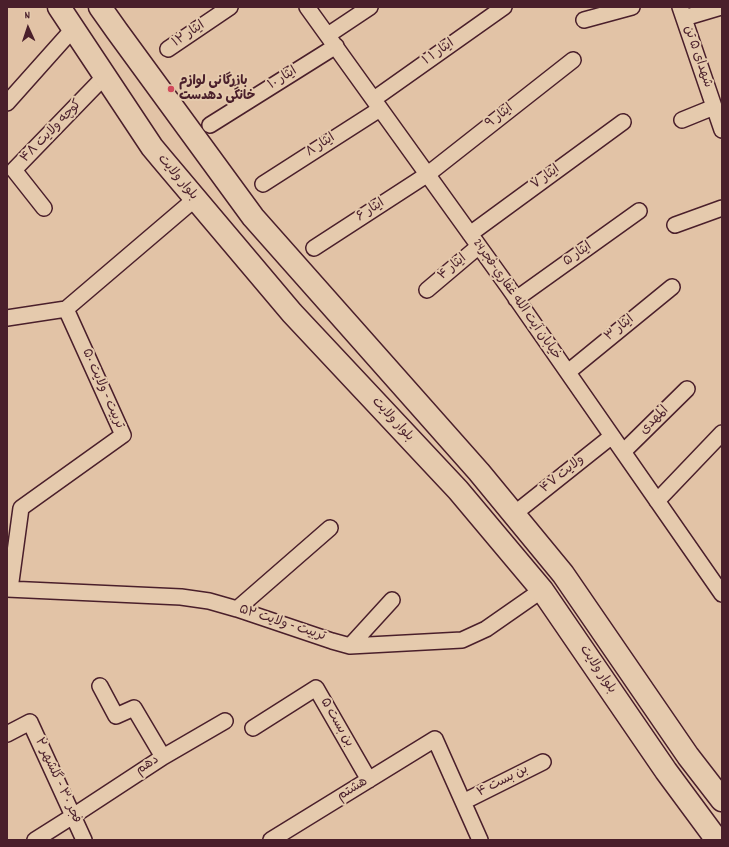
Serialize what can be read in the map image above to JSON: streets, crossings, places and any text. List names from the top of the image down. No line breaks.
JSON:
{"streets":{"main road":["بلوار ولایت"],"street":["ایثار ۱۲","ایثار ۱ ۱","شهدای ۵ تن","ایثار ۱۰","ایثار ۹","کوچه ولایت ۴۸","ایثار ۸","ایثار ۷","ایثار ۶","ایثار ۵","ایثار ۴","خيابان آيت الله غفاري-فجر24","ایثار ۳","تربیت - ولایت ۵۰","المهدی","ولایت ۴۷","تربیت - ولایت ۵۲","بن بست ۵","دهم","فجر ۳۰ - گلشهر ۲","بن بست ۴","هشتم"]},"crossings":[["ایثار ۱ ۱","ایثار ۸"],["ایثار ۱ ۱","خيابان آيت الله غفاري-فجر24"],["ایثار ۱۰","خيابان آيت الله غفاري-فجر24"],["ایثار ۹","ایثار ۶"],["ایثار ۹","خيابان آيت الله غفاري-فجر24"],["کوچه ولایت ۴۸","بلوار ولایت"],["ایثار ۸","خيابان آيت الله غفاري-فجر24"],["بلوار ولایت","ولایت ۴۷"],["بلوار ولایت","تربیت - ولایت ۵۲"],["ایثار ۷","خيابان آيت الله غفاري-فجر24"],["ایثار ۶","خيابان آيت الله غفاري-فجر24"],["ایثار ۵","خيابان آيت الله غفاري-فجر24"],["ایثار ۴","خيابان آيت الله غفاري-فجر24"],["خيابان آيت الله غفاري-فجر24","ایثار ۳"],["خيابان آيت الله غفاري-فجر24","المهدی"],["خيابان آيت الله غفاري-فجر24","ولایت ۴۷"],["تربیت - ولایت ۵۰","تربیت - ولایت ۵۲"],["بن بست ۵","هشتم"],["دهم","فجر ۳۰ - گلشهر ۲"],["بن بست ۴","هشتم"]],"places":["بازرگانی لوازم خانگی دهدست"],"north":"top"}
